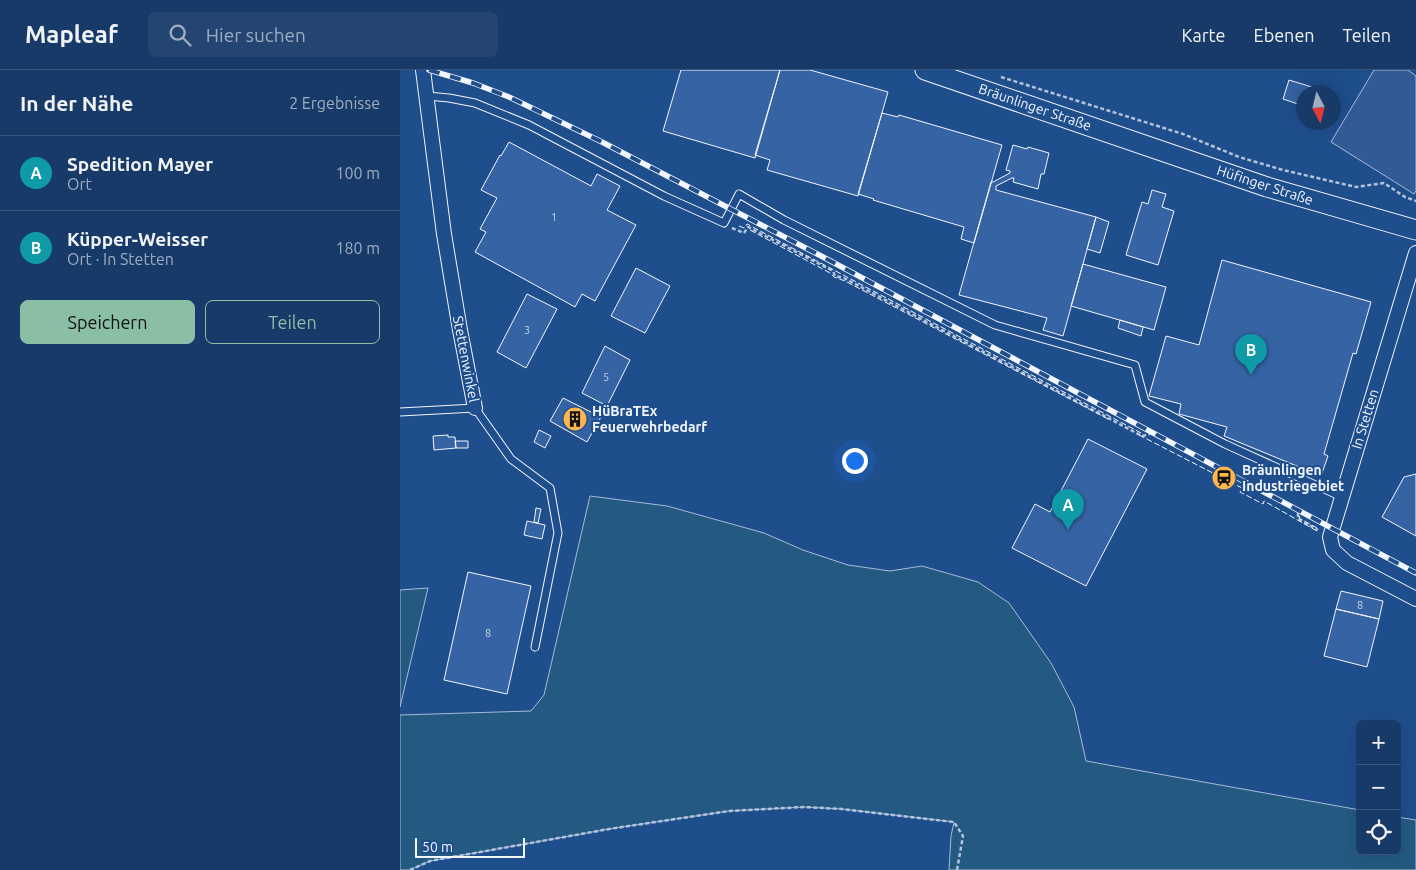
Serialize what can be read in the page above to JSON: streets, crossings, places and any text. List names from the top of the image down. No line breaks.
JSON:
{"streets":{"main road":["Bräunlinger Straße","Hüfinger Straße"],"street":["Stettenwinkel","In Stetten"]},"crossings":[["Bräunlinger Straße","Hüfinger Straße"]],"places":{"building":["HüBraTEx Feuerwehrbedarf"],"station":["Bräunlingen Industriegebiet"]},"house_numbers":["1","3","5","8","8"],"scale_bar":"50 m","north":"bottom","page":{"header":"Mapleaf","search":"Hier suchen","nav":["Karte","Ebenen","Teilen"],"heading":["In der Nähe","2 Ergebnisse"],"list":[{"mark":"A","name":"Spedition Mayer","note":"Ort","value":"100 m"},{"mark":"B","name":"Küpper-Weisser","note":"Ort · In Stetten","value":"180 m"}],"buttons":["Speichern","Teilen"],"pins":["B","A"],"map_buttons":["+","−"],"scale":"50 m"}}
